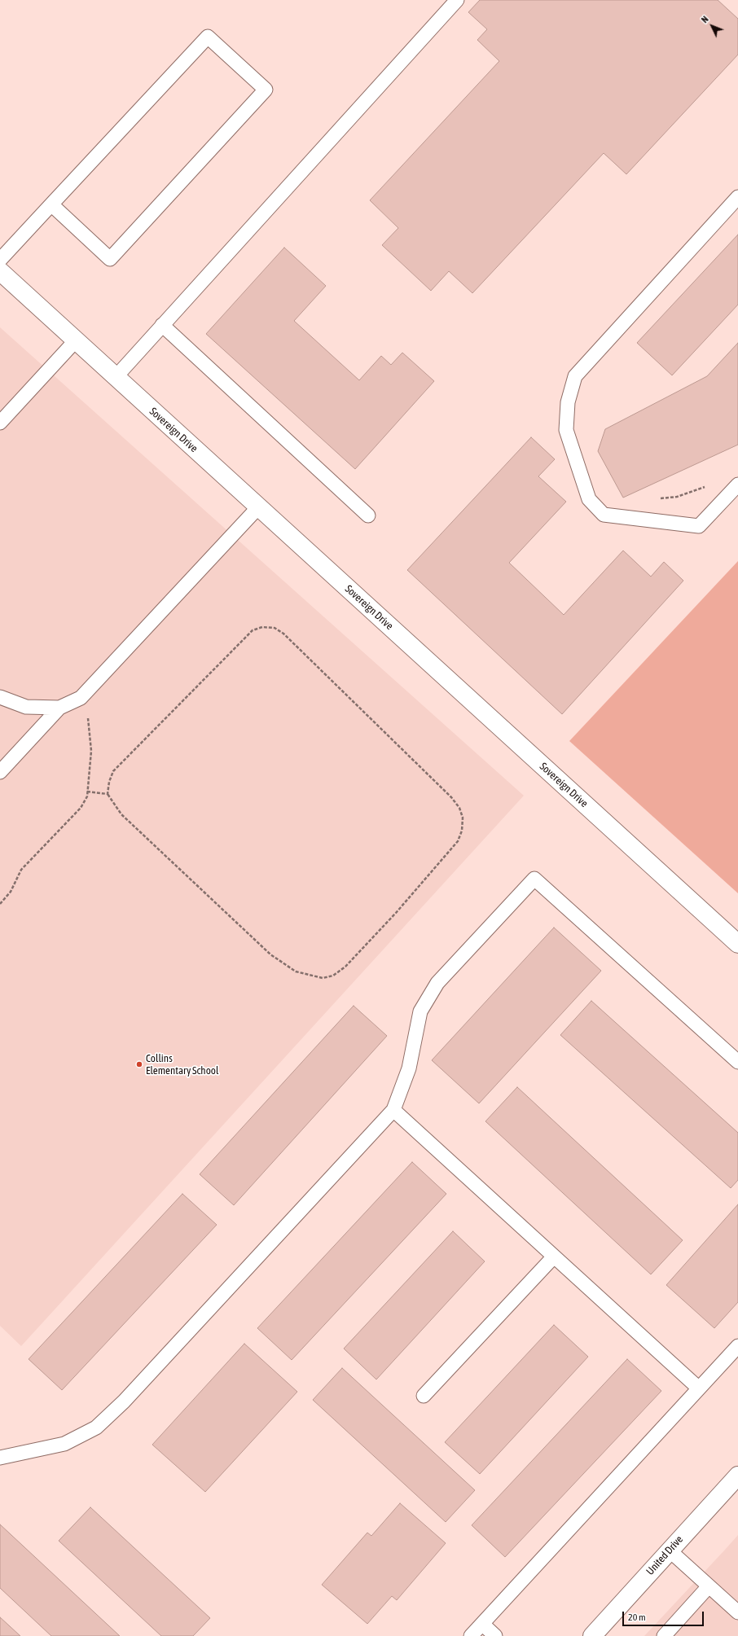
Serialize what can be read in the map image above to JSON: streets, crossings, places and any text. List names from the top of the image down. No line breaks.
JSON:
{"streets":{"street":["Sovereign Drive","United Drive"]},"places":["Collins Elementary School"],"scale_bar":"20 m","north":"top left"}
